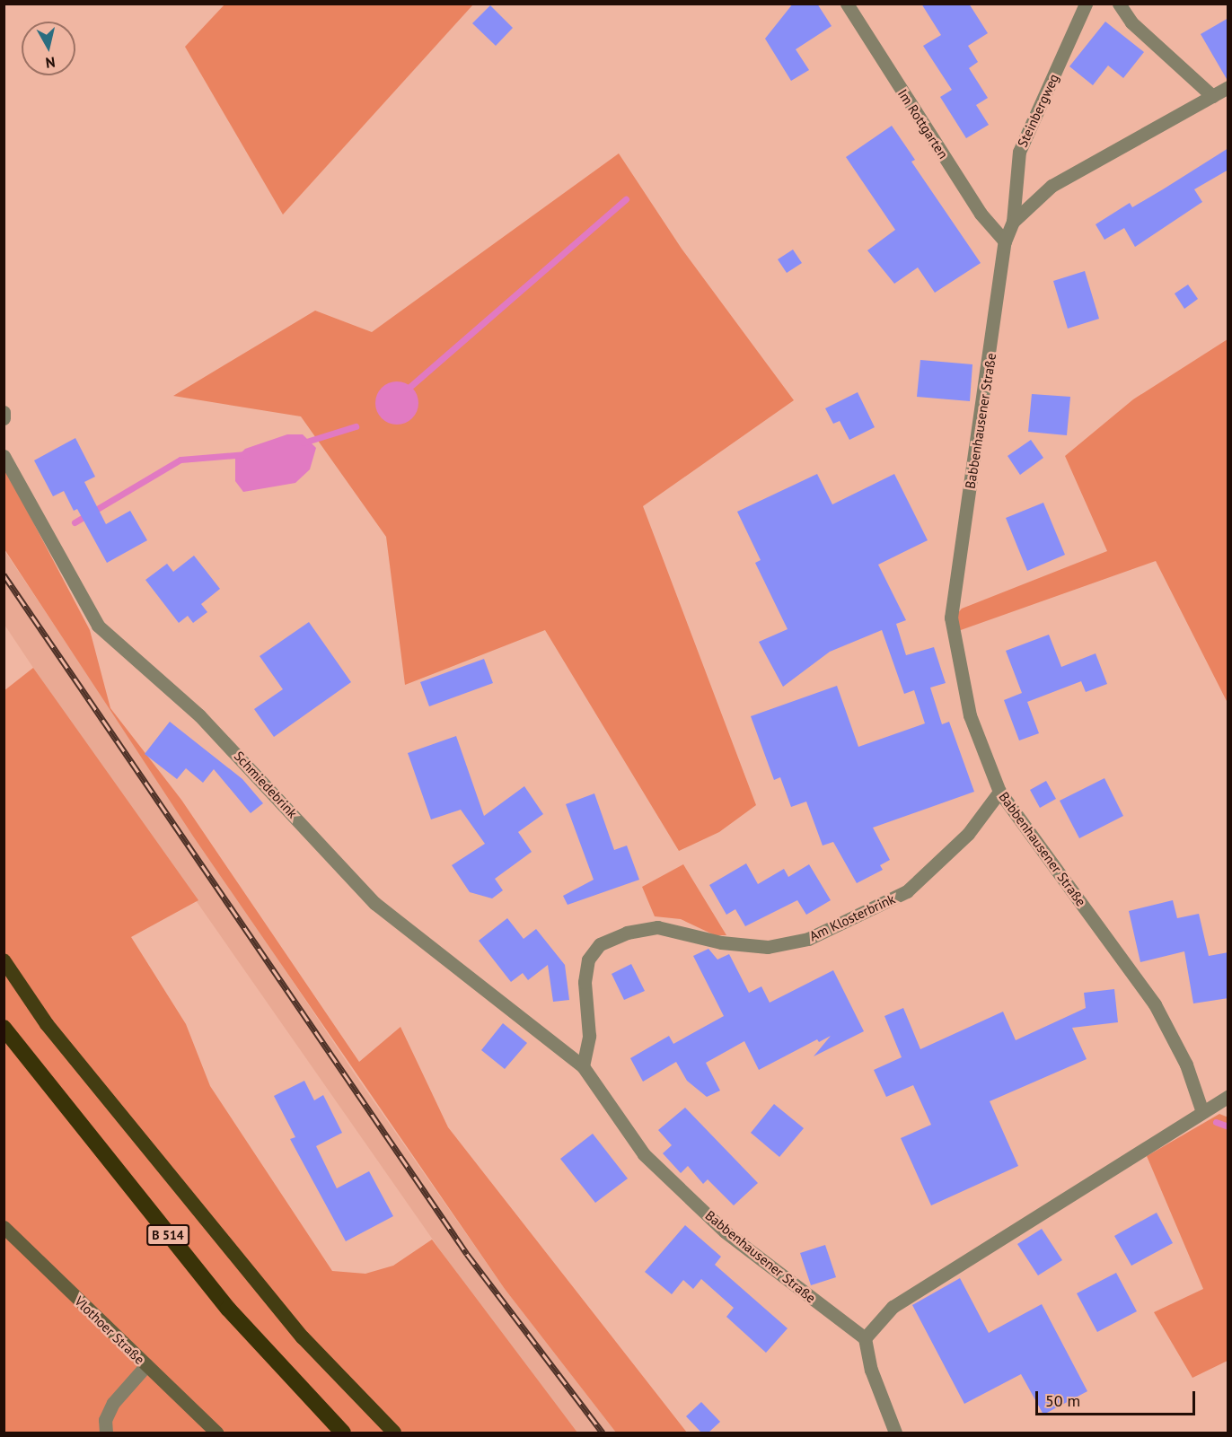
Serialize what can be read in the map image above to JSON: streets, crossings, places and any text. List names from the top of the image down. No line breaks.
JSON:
{"streets":{"highway":["B 514"],"main road":["Vlothoer Straße"],"street":["Steinbergweg","Im Rottgarten","Babbenhausener Straße","Schmiedebrink","Am Klosterbrink"]},"crossings":[["Steinbergweg","Babbenhausener Straße"],["Im Rottgarten","Babbenhausener Straße"],["Babbenhausener Straße","Schmiedebrink"],["Babbenhausener Straße","Am Klosterbrink"],["Schmiedebrink","Am Klosterbrink"]],"scale_bar":"50 m","north":"bottom"}
